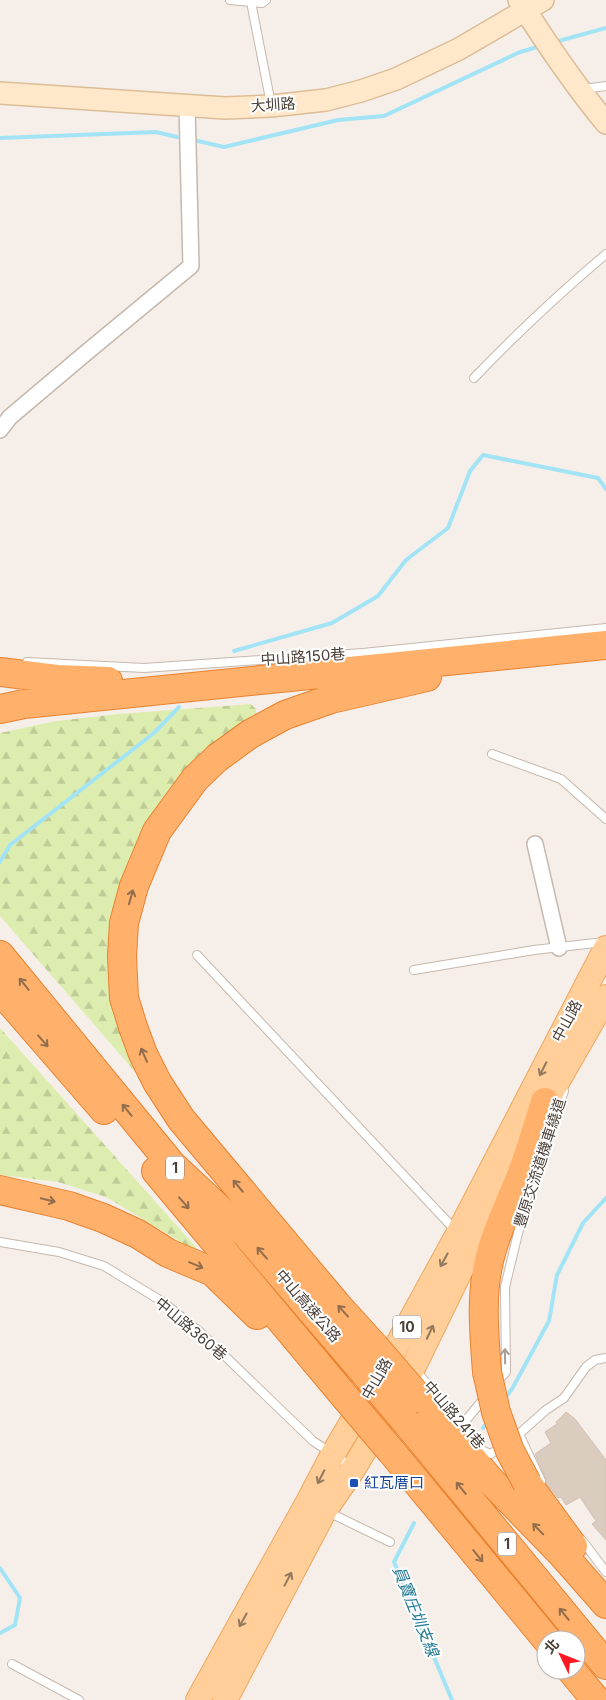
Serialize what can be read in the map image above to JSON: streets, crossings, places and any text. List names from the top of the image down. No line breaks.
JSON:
{"streets":{"highway":["1","中山高速公路"],"main road":["中山路","10"],"street":["大圳路"],"lane":["中山路150巷","豐原交流道機車繞道","中山路360巷","中山路241巷"]},"crossings":[["中山路","中山高速公路"],["中山路","中山路360巷"],["中山路","中山路241巷"],["豐原交流道機車繞道","中山路241巷"],["中山高速公路","中山路241巷"]],"one_way":["豐原交流道機車繞道"],"water":["員寶庄圳支線"],"places":{"transit":["紅瓦厝口"]},"north":"top left"}
